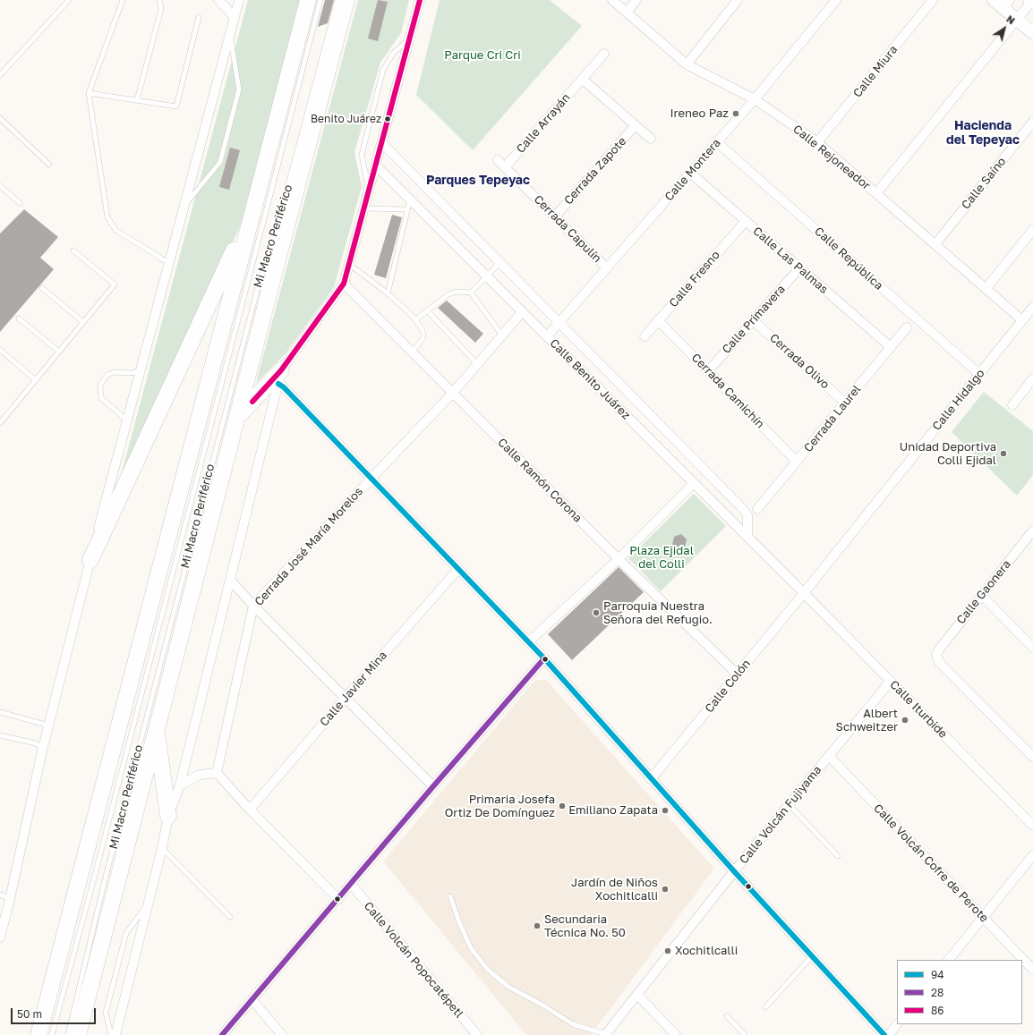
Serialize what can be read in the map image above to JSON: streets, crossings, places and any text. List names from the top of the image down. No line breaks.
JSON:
{"streets":{"street":["Calle Miura","Calle Arrayán","Calle Rejoneador","Calle Montera","Cerrada Zapote","Calle Saíno","Cerrada Capulín","Calle República","Calle Las Palmas","Calle Fresno","Calle Primavera","Cerrada Olivo","Calle Benito Juárez","Cerrada Camichín","Calle Hidalgo","Cerrada Laurel","Calle Ramón Corona","Cerrada José María Morelos","Calle Gaonera","Calle Colón","Calle Javier Mina","Calle Iturbide","Calle Volcán Fujiyama","Calle Volcán Cofre de Perote","Calle Volcán Popocatépetl"],"lane":["Mi Macro Periférico"]},"crossings":[["Calle Miura","Calle Rejoneador"],["Calle Arrayán","Cerrada Capulín"],["Calle Rejoneador","Calle Montera"],["Calle Rejoneador","Calle Saíno"],["Calle Rejoneador","Calle Hidalgo"],["Calle Montera","Cerrada Capulín"],["Calle Montera","Calle República"],["Calle Montera","Calle Las Palmas"],["Calle Montera","Calle Benito Juárez"],["Cerrada Zapote","Cerrada Capulín"],["Calle República","Calle Hidalgo"],["Calle Las Palmas","Calle Fresno"],["Calle Las Palmas","Calle Primavera"],["Calle Las Palmas","Cerrada Laurel"],["Calle Fresno","Cerrada Camichín"],["Calle Primavera","Cerrada Olivo"],["Calle Primavera","Cerrada Camichín"],["Cerrada Olivo","Cerrada Laurel"],["Calle Benito Juárez","Calle Hidalgo"],["Calle Benito Juárez","Cerrada José María Morelos"],["Calle Benito Juárez","Calle Colón"],["Calle Benito Juárez","Calle Iturbide"],["Cerrada Camichín","Cerrada Laurel"],["Calle Hidalgo","Calle Colón"],["Calle Hidalgo","Calle Iturbide"],["Calle Ramón Corona","Cerrada José María Morelos"],["Calle Ramón Corona","Calle Colón"],["Calle Colón","Calle Iturbide"],["Calle Iturbide","Calle Volcán Fujiyama"],["Calle Volcán Fujiyama","Calle Volcán Cofre de Perote"]],"districts":["Hacienda del Tepeyac","Parques Tepeyac"],"parks":["Parque Cri Cri","Plaza Ejidal del Colli"],"places":["Ireneo Paz","Benito Juárez","Unidad Deportiva Colli Ejidal","Parroquia Nuestra Señora del Refugio.","Albert Schweitzer","Primaria Josefa Ortiz De Domínguez","Emiliano Zapata","Jardín de Niños Xochitlcalli","Secundaria Técnica No. 50","Xochitlcalli"],"lines":["transit line 86","transit line 94","transit line 28"],"legend":["94","28","86"],"scale_bar":"50 m","north":"top right"}
